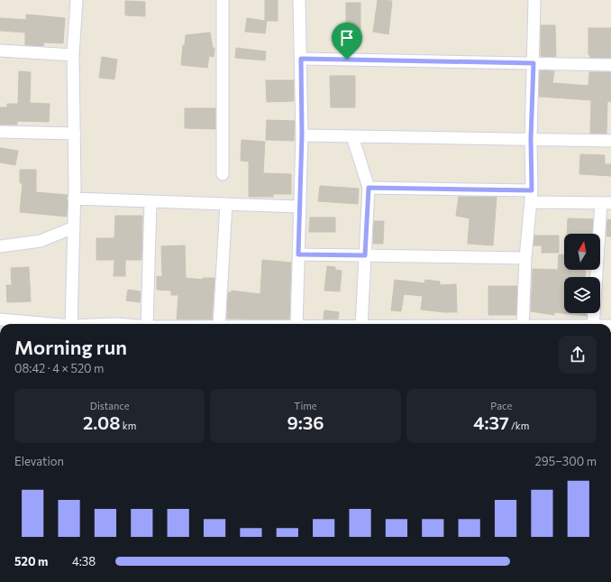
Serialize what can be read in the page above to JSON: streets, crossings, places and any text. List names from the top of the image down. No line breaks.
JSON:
{"north":"top","page":{"heading":["Morning run","08:42 · 4 × 520 m"],"stats":[["Distance","2.08 km"],["Time","9:36"],["Pace","4:37 /km"]],"chart":["Elevation","295–300 m"],"list":[{"name":"520 m","note":"4:38"}]}}
